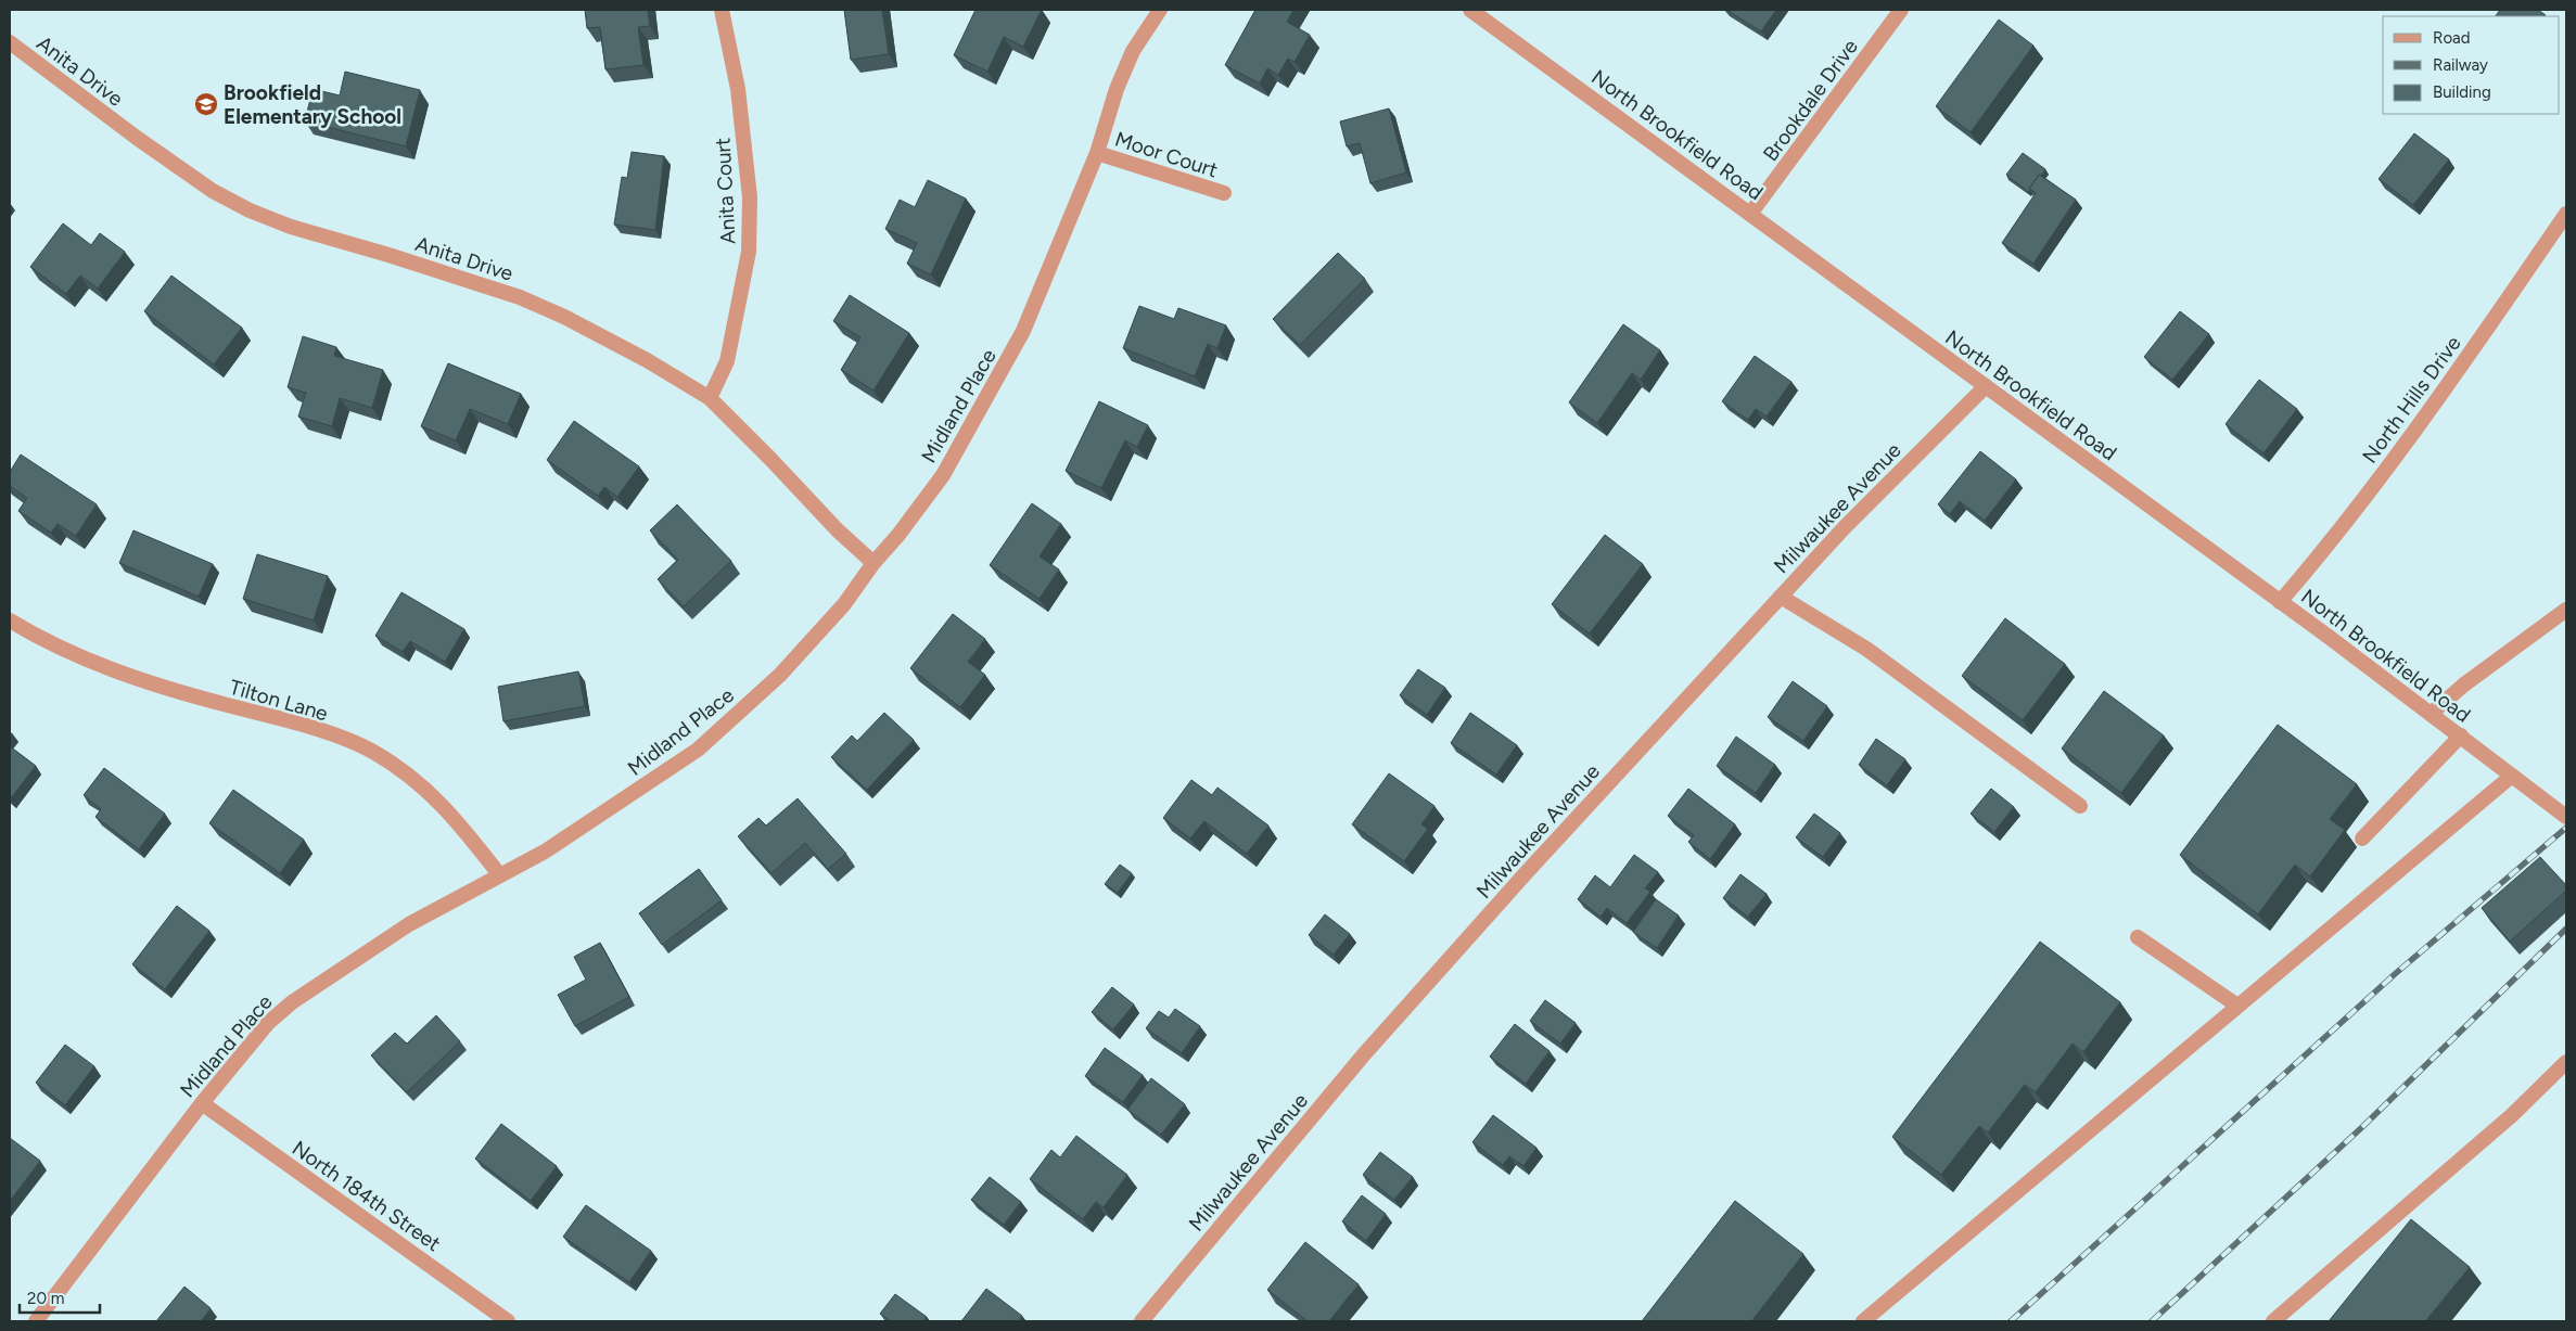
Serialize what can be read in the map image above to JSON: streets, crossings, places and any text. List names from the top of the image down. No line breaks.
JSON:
{"streets":{"street":["Anita Drive","Brookdale Drive","North Brookfield Road","Moor Court","Anita Court","North Hills Drive","Midland Place","Milwaukee Avenue","Tilton Lane","North 184th Street"]},"crossings":[["Anita Drive","Anita Court"],["Anita Drive","Midland Place"],["Brookdale Drive","North Brookfield Road"],["North Brookfield Road","North Hills Drive"],["North Brookfield Road","Milwaukee Avenue"],["Moor Court","Midland Place"],["Midland Place","Tilton Lane"],["Midland Place","North 184th Street"]],"places":{"school or university":["Brookfield Elementary School"]},"legend":["Road","Railway","Building"],"scale_bar":"20 m"}
